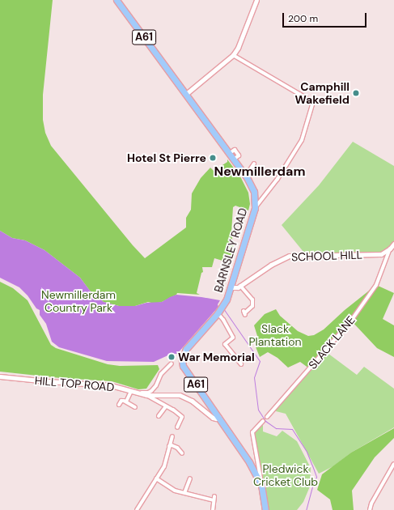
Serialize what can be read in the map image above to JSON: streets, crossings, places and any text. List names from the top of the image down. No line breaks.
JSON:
{"streets":{"main road":["A61","BARNSLEY ROAD"],"street":["SCHOOL HILL","SLACK LANE","HILL TOP ROAD"]},"crossings":[["BARNSLEY ROAD","SCHOOL HILL"],["BARNSLEY ROAD","HILL TOP ROAD"]],"districts":["Newmillerdam"],"parks":["Newmillerdam Country Park","Slack Plantation","Pledwick Cricket Club"],"places":["Camphill Wakefield","Hotel St Pierre","War Memorial"],"scale_bar":"200 m"}
